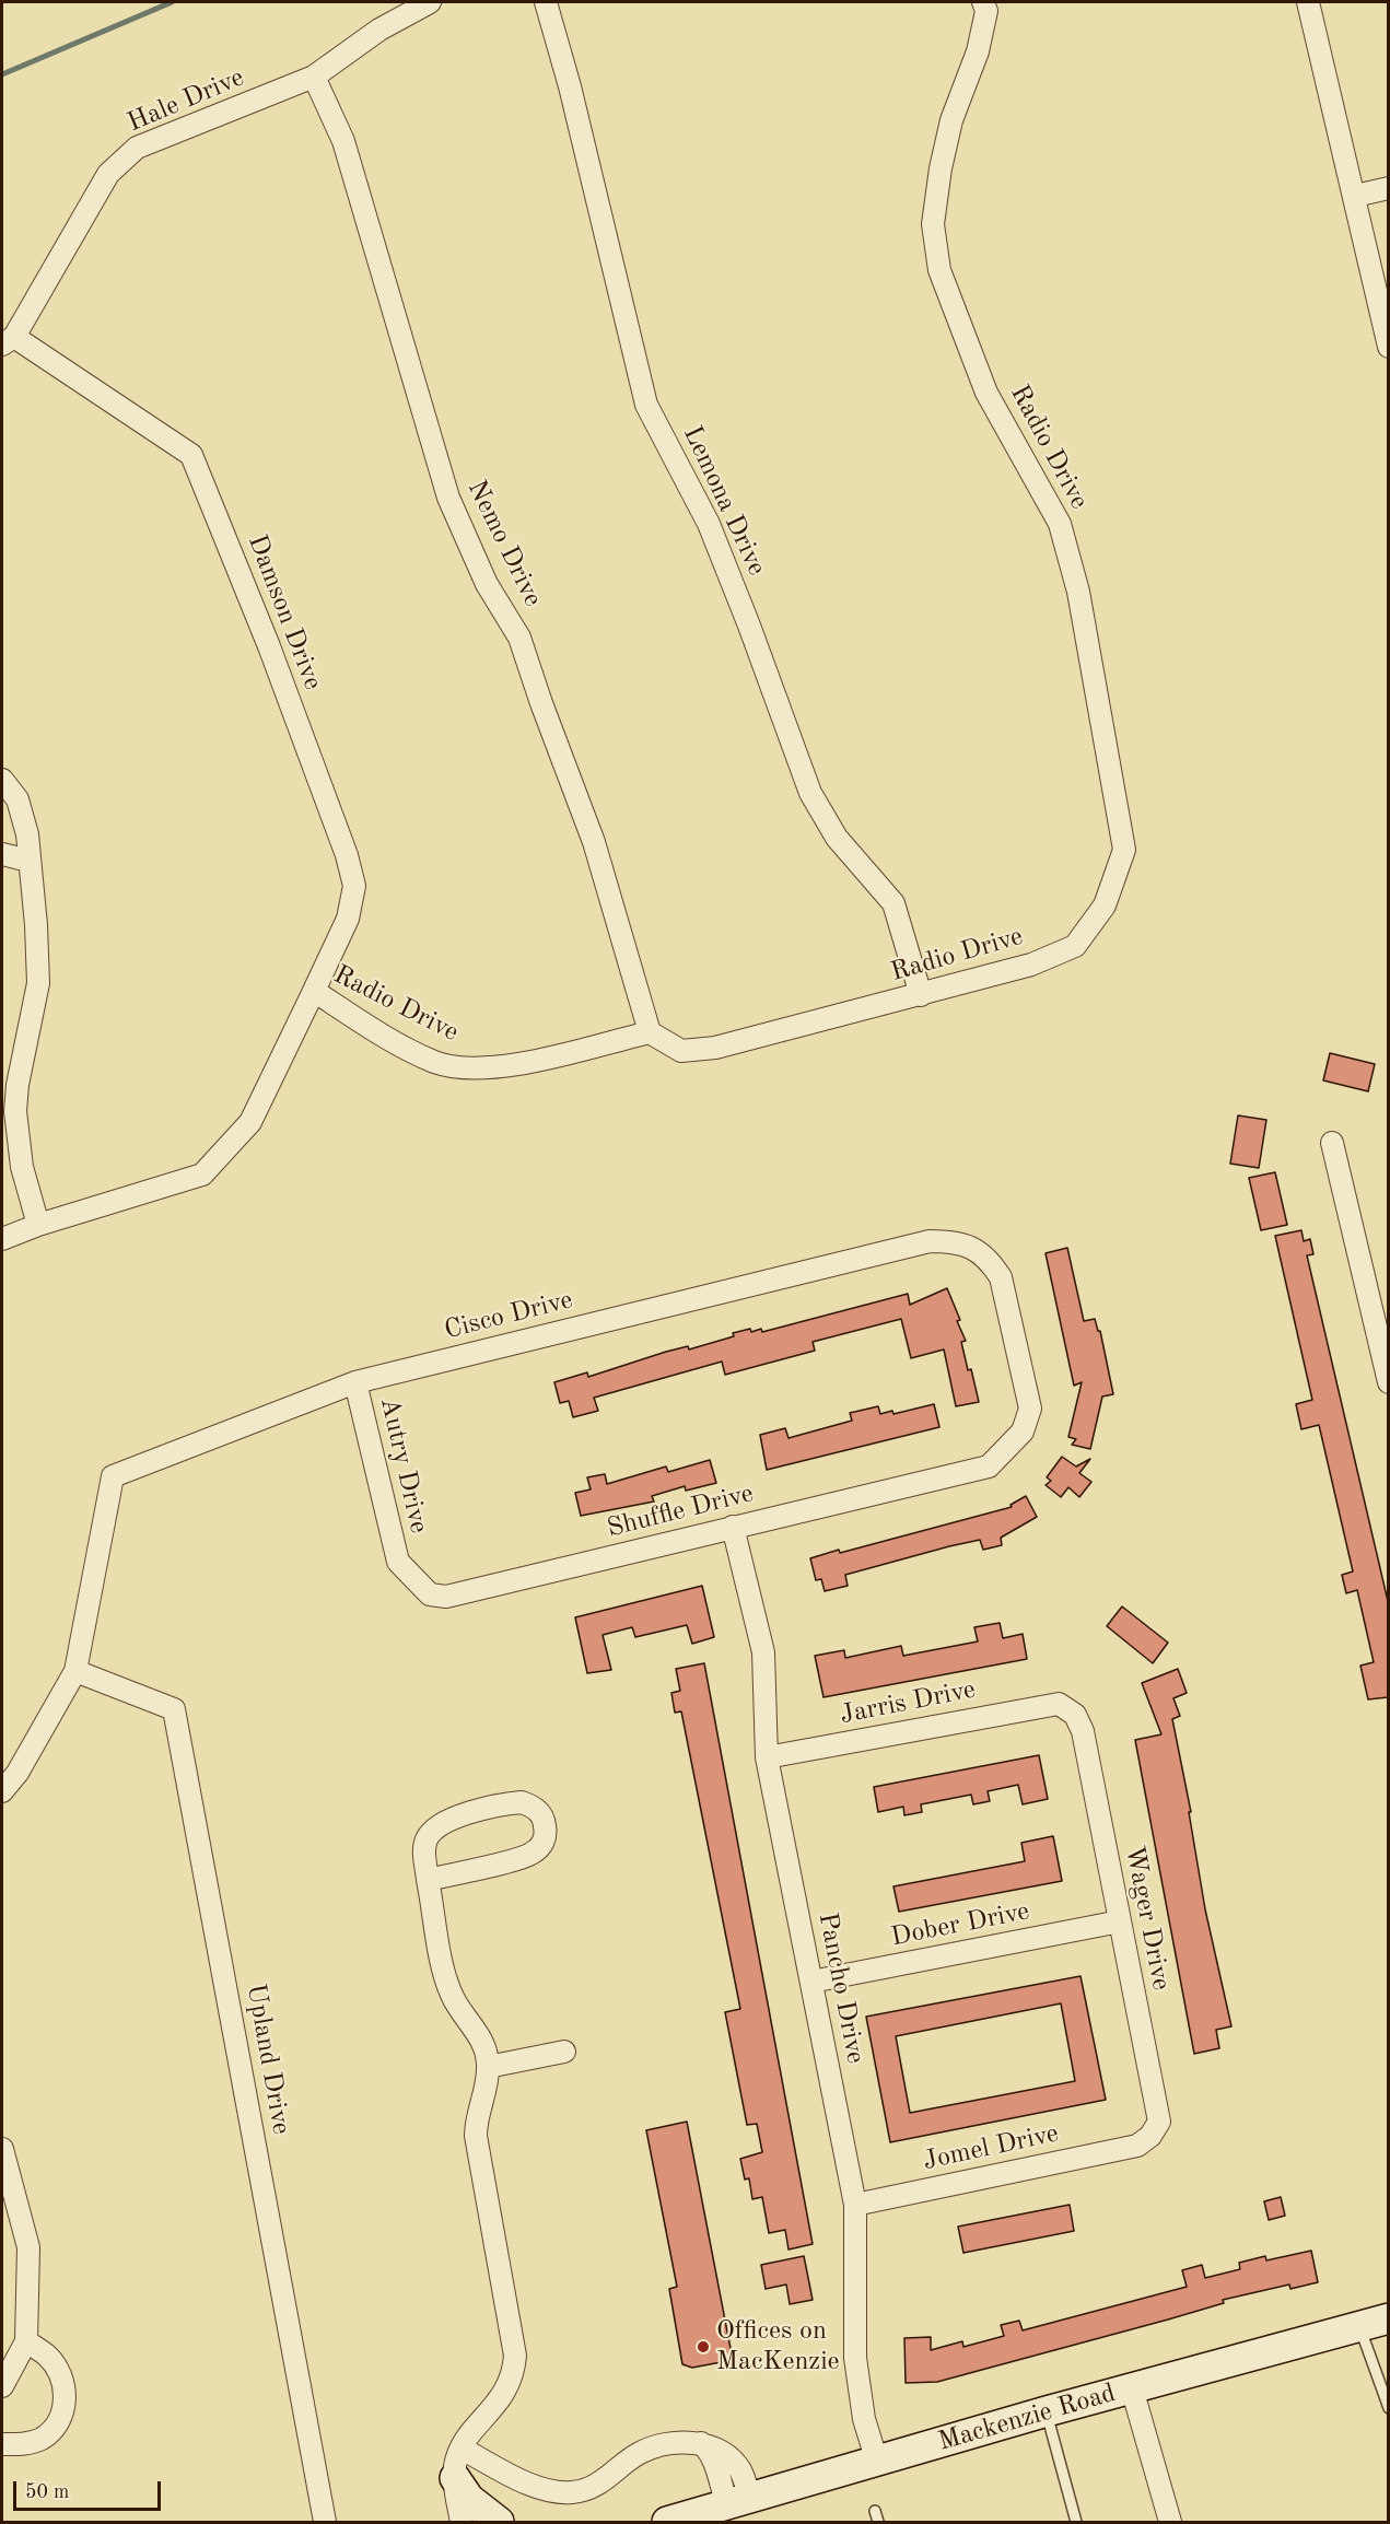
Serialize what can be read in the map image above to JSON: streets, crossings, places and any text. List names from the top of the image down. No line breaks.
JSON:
{"streets":{"main road":["Mackenzie Road"],"street":["Hale Drive","Radio Drive","Lemona Drive","Nemo Drive","Damson Drive","Cisco Drive","Autry Drive","Shuffle Drive","Jarris Drive","Wager Drive","Dober Drive","Pancho Drive","Upland Drive","Jomel Drive"]},"crossings":[["Hale Drive","Nemo Drive"],["Hale Drive","Damson Drive"],["Radio Drive","Lemona Drive"],["Radio Drive","Nemo Drive"],["Radio Drive","Damson Drive"],["Cisco Drive","Autry Drive"],["Cisco Drive","Shuffle Drive"],["Cisco Drive","Upland Drive"],["Autry Drive","Shuffle Drive"],["Shuffle Drive","Pancho Drive"],["Jarris Drive","Wager Drive"],["Jarris Drive","Pancho Drive"],["Wager Drive","Dober Drive"],["Wager Drive","Jomel Drive"],["Dober Drive","Pancho Drive"],["Pancho Drive","Jomel Drive"],["Pancho Drive","Mackenzie Road"]],"places":["Offices on MacKenzie"],"scale_bar":"50 m"}
